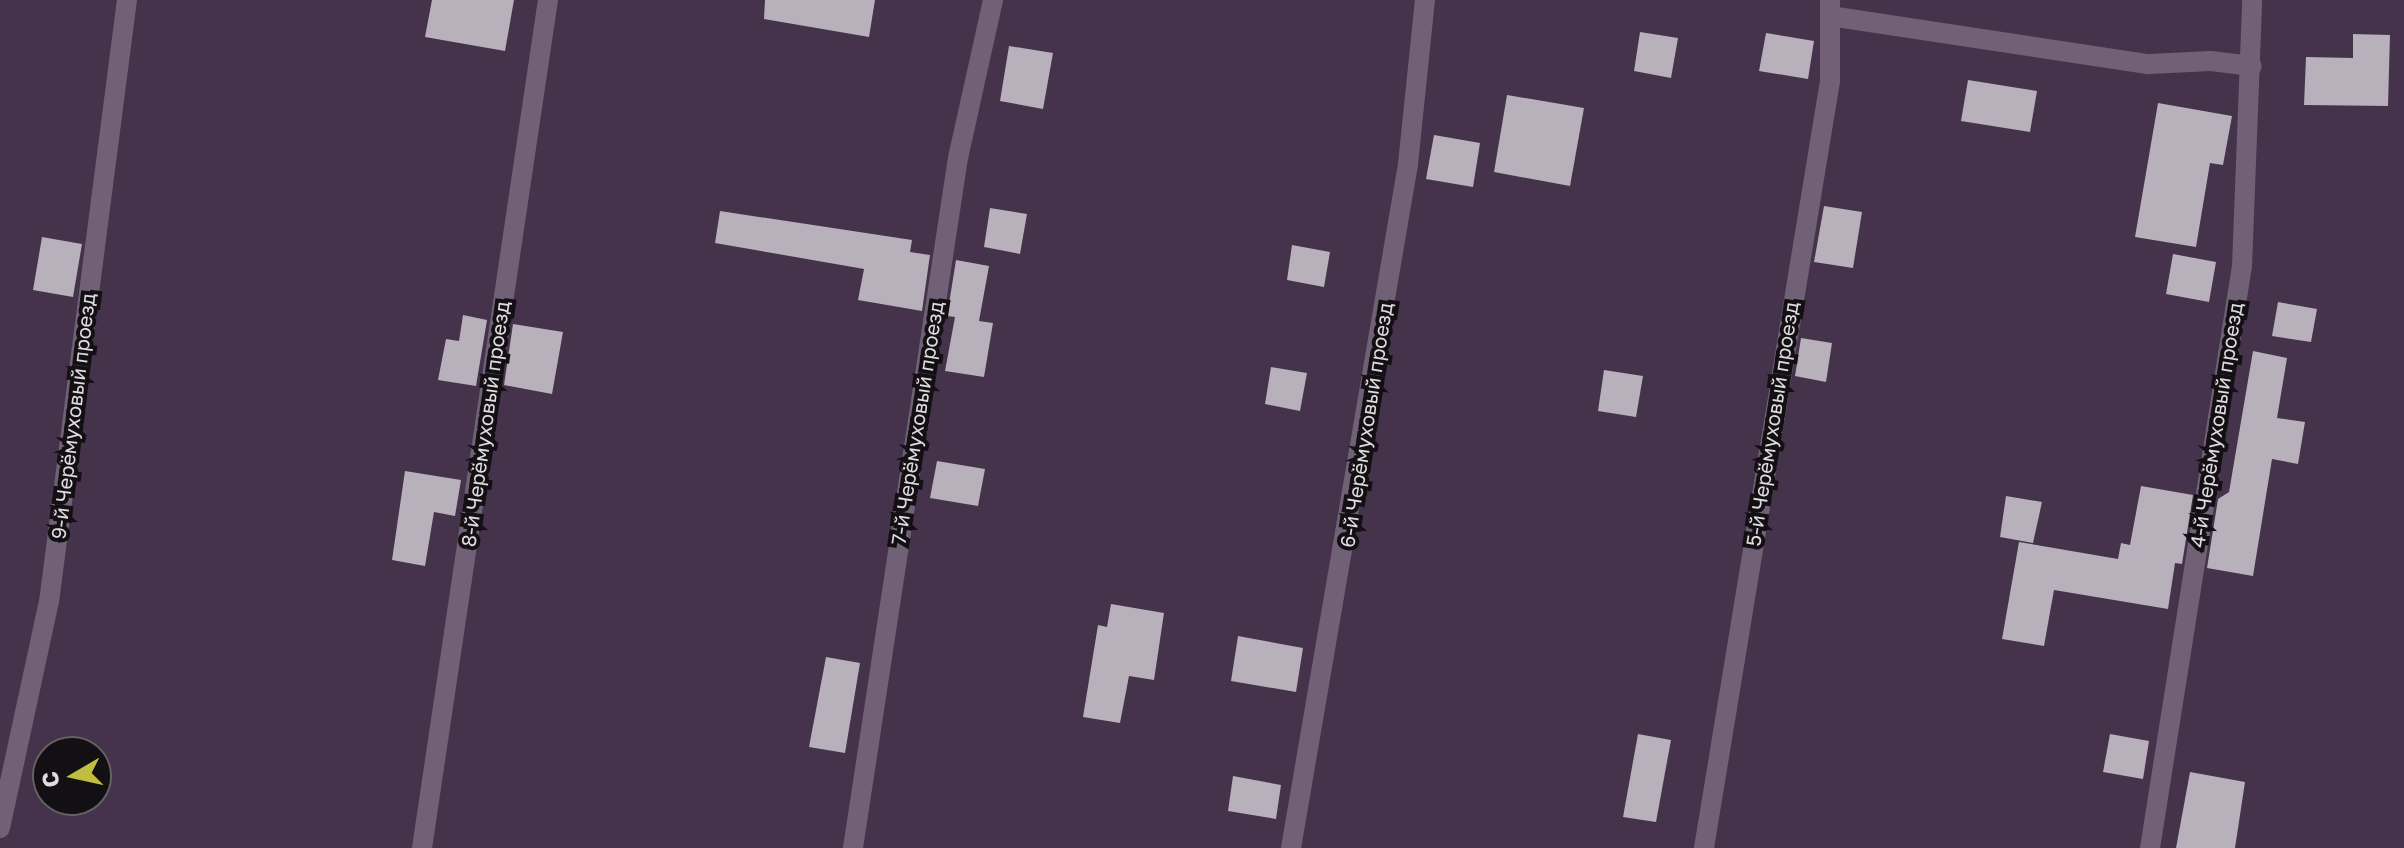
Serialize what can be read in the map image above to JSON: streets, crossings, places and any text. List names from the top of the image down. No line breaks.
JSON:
{"streets":{"lane":["9-й Черёмуховый проезд","7-й Черёмуховый проезд","8-й Черёмуховый проезд","5-й Черёмуховый проезд","6-й Черёмуховый проезд","4-й Черёмуховый проезд"]},"north":"left"}
